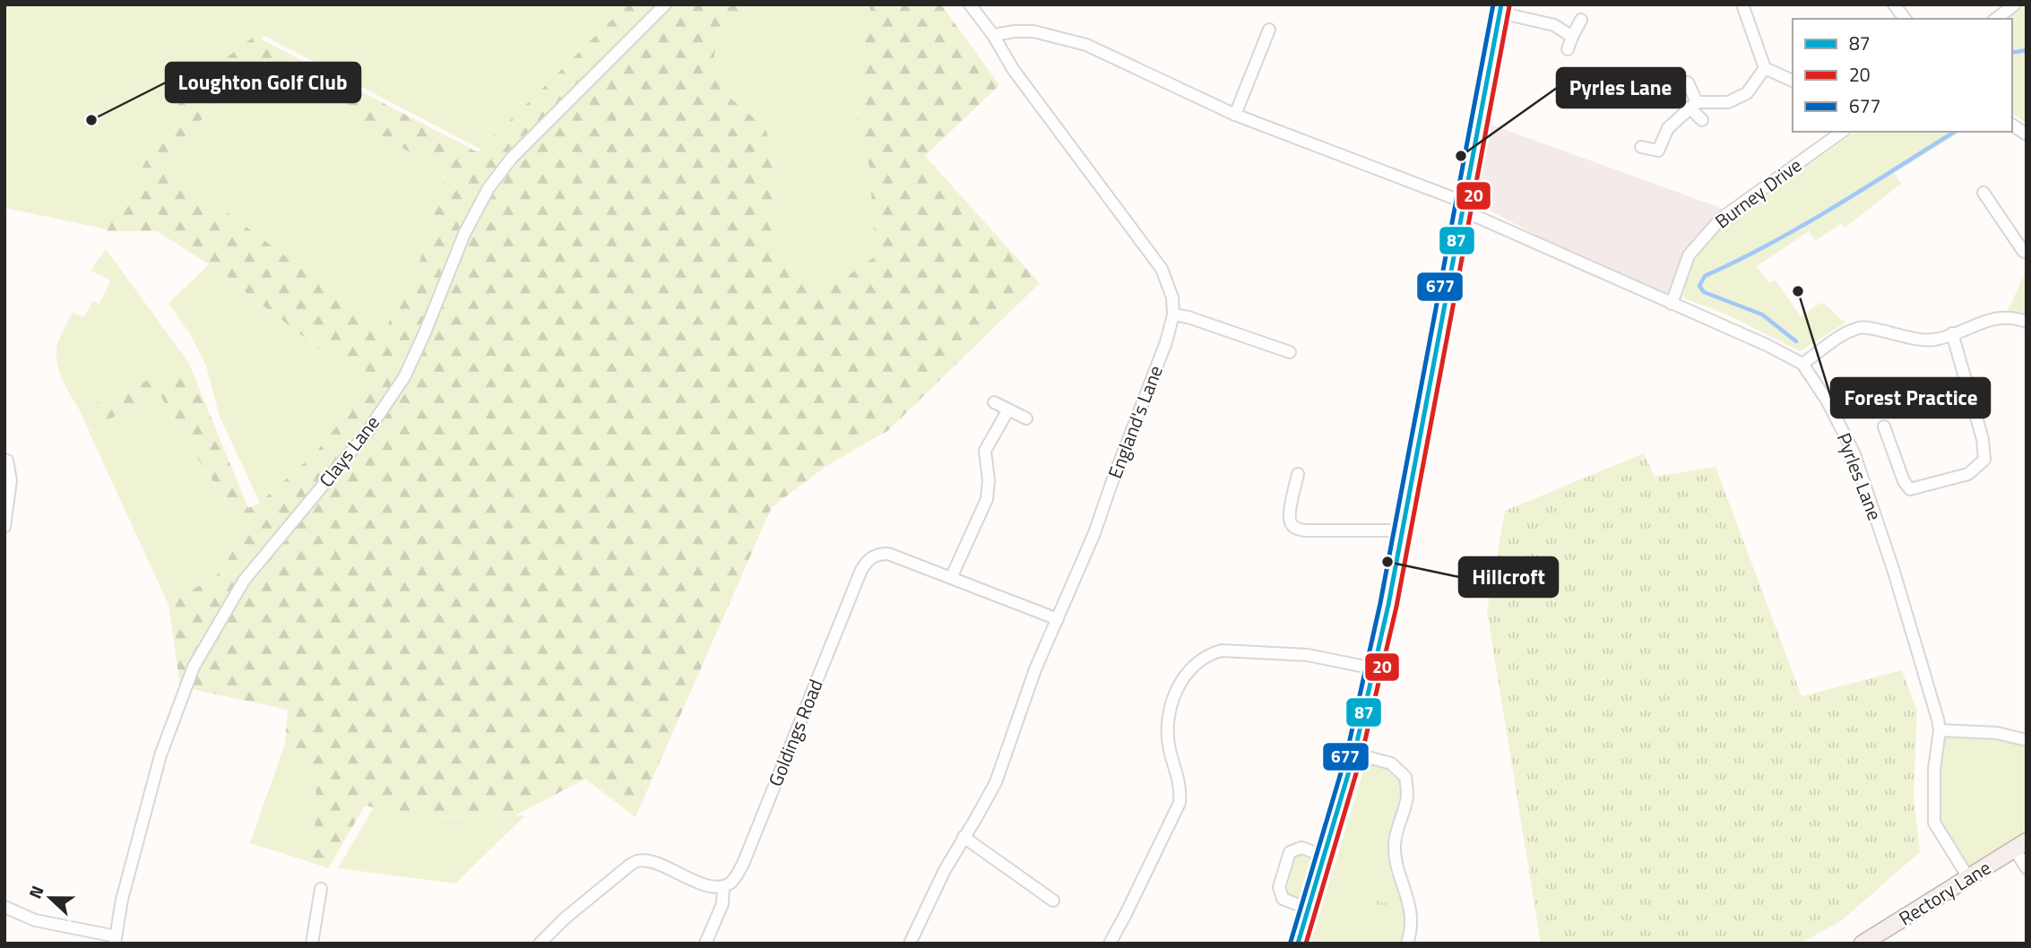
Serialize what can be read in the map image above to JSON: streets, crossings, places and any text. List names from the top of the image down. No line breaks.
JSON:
{"streets":{"main road":["Rectory Lane"],"street":["Burney Drive","England's Lane","Clays Lane","Pyrles Lane","Goldings Road"]},"crossings":[["Burney Drive","Pyrles Lane"],["England's Lane","Pyrles Lane"],["England's Lane","Goldings Road"],["Pyrles Lane","Rectory Lane"]],"places":["Loughton Golf Club","Pyrles Lane","Forest Practice","Hillcroft"],"lines":["transit line 87","transit line 677","transit line 20"],"legend":["87","20","677"],"north":"left"}
